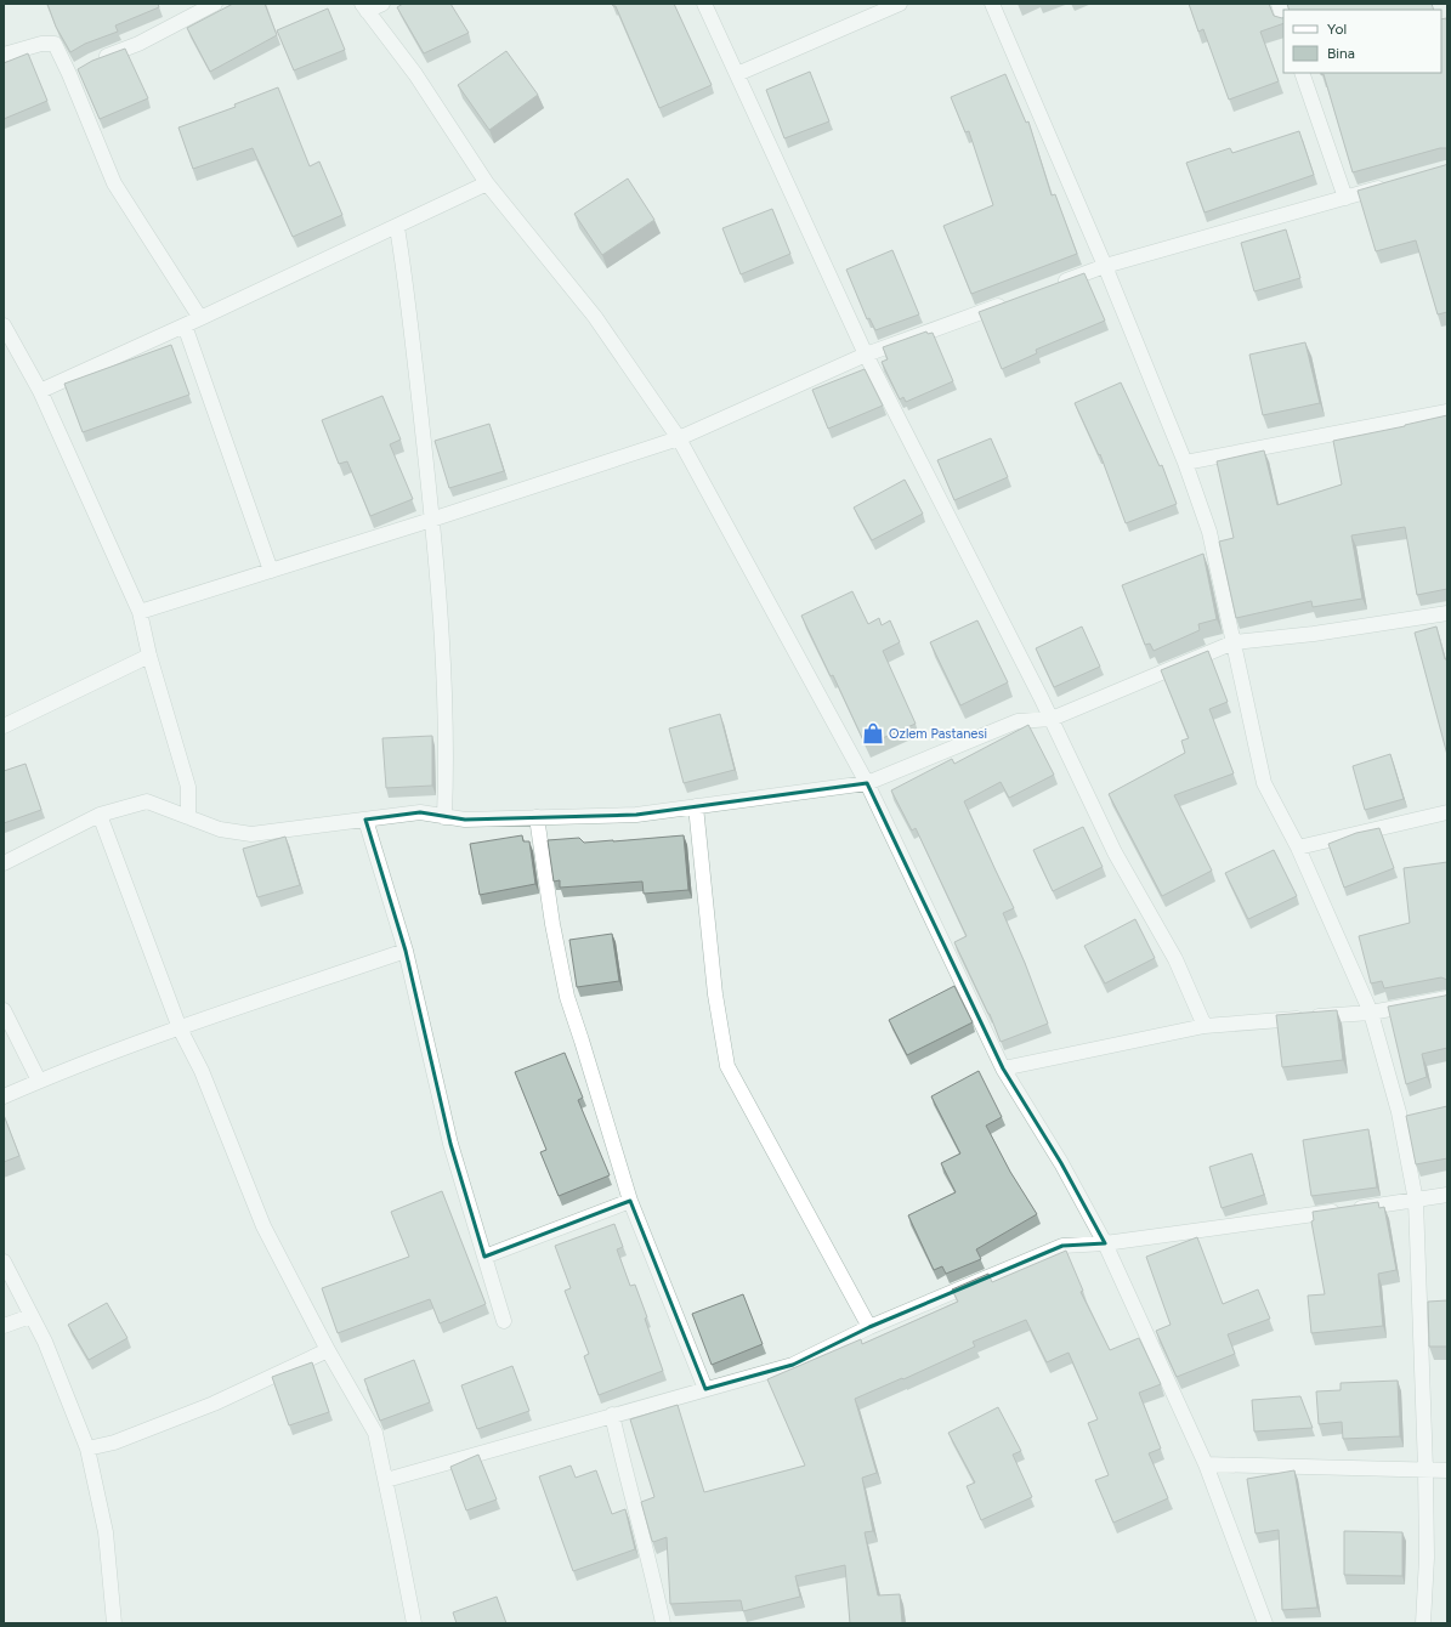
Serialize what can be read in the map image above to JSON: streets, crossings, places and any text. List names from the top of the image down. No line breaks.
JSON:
{"places":{"shop":["Ozlem Pastanesi"]},"legend":["Yol","Bina"]}
